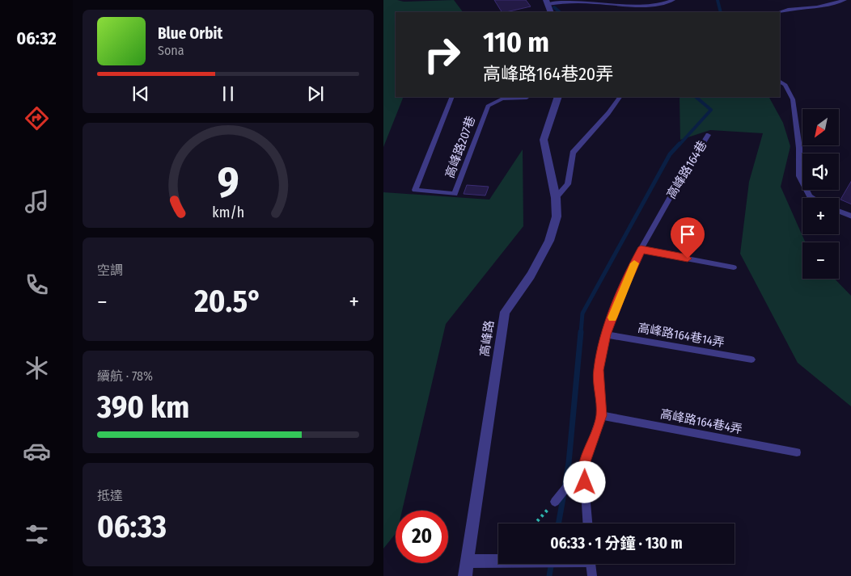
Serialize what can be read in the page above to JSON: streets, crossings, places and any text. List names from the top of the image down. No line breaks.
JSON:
{"streets":{"street":["高峰路"],"lane":["高峰路207巷","高峰路164巷","高峰路164巷14弄","高峰路164巷4弄"]},"crossings":[["高峰路164巷","高峰路164巷14弄"],["高峰路164巷","高峰路164巷4弄"]],"north":"bottom left","page":{"tabs":"06:32","turn":["110 m","高峰路164巷20弄"],"song":["Blue Orbit","Sona"],"map_buttons":["+","−"],"tile":["空調",["續航 · 78%","390 km"],["抵達","06:33"]],"heat":["−","20.5°","+"],"limit":"20","trip":"06:33 · 1 分鐘 · 130 m","gauge":["9","km/h"]}}
